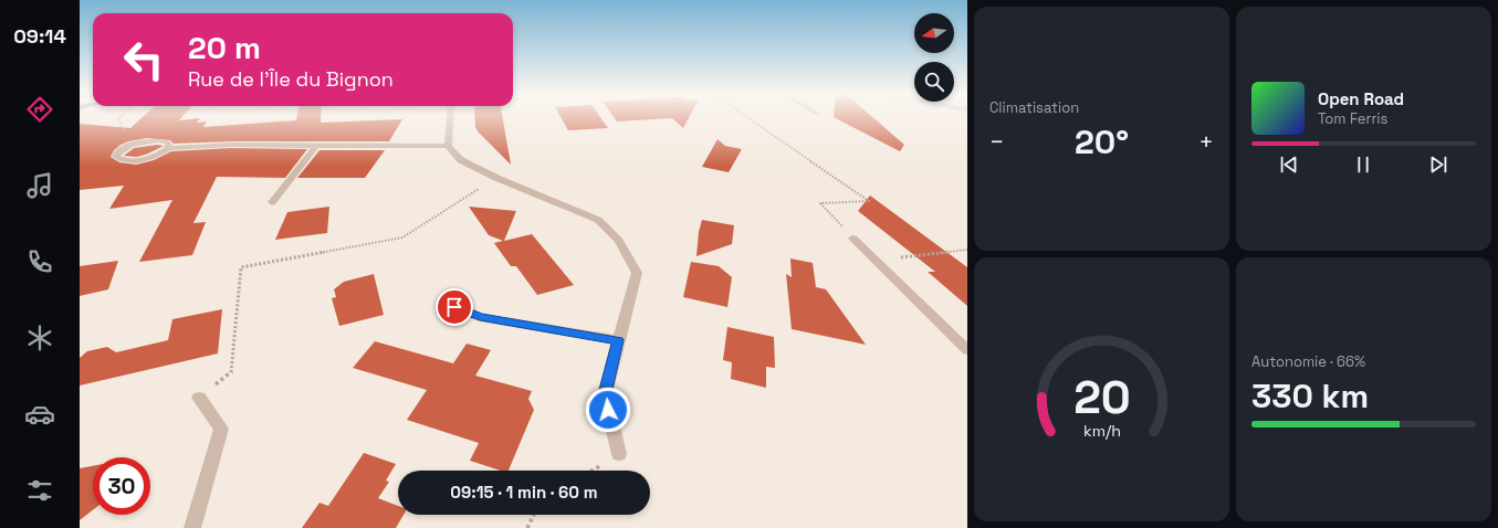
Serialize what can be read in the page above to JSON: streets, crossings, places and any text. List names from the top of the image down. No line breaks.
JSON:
{"north":"left","page":{"tabs":"09:14","tile":["Climatisation",["Autonomie · 66%","330 km"]],"turn":["20 m","Rue de l'Île du Bignon"],"song":["Open Road","Tom Ferris"],"heat":["−","20°","+"],"limit":"30","trip":"09:15 · 1 min · 60 m","gauge":["20","km/h"]}}
